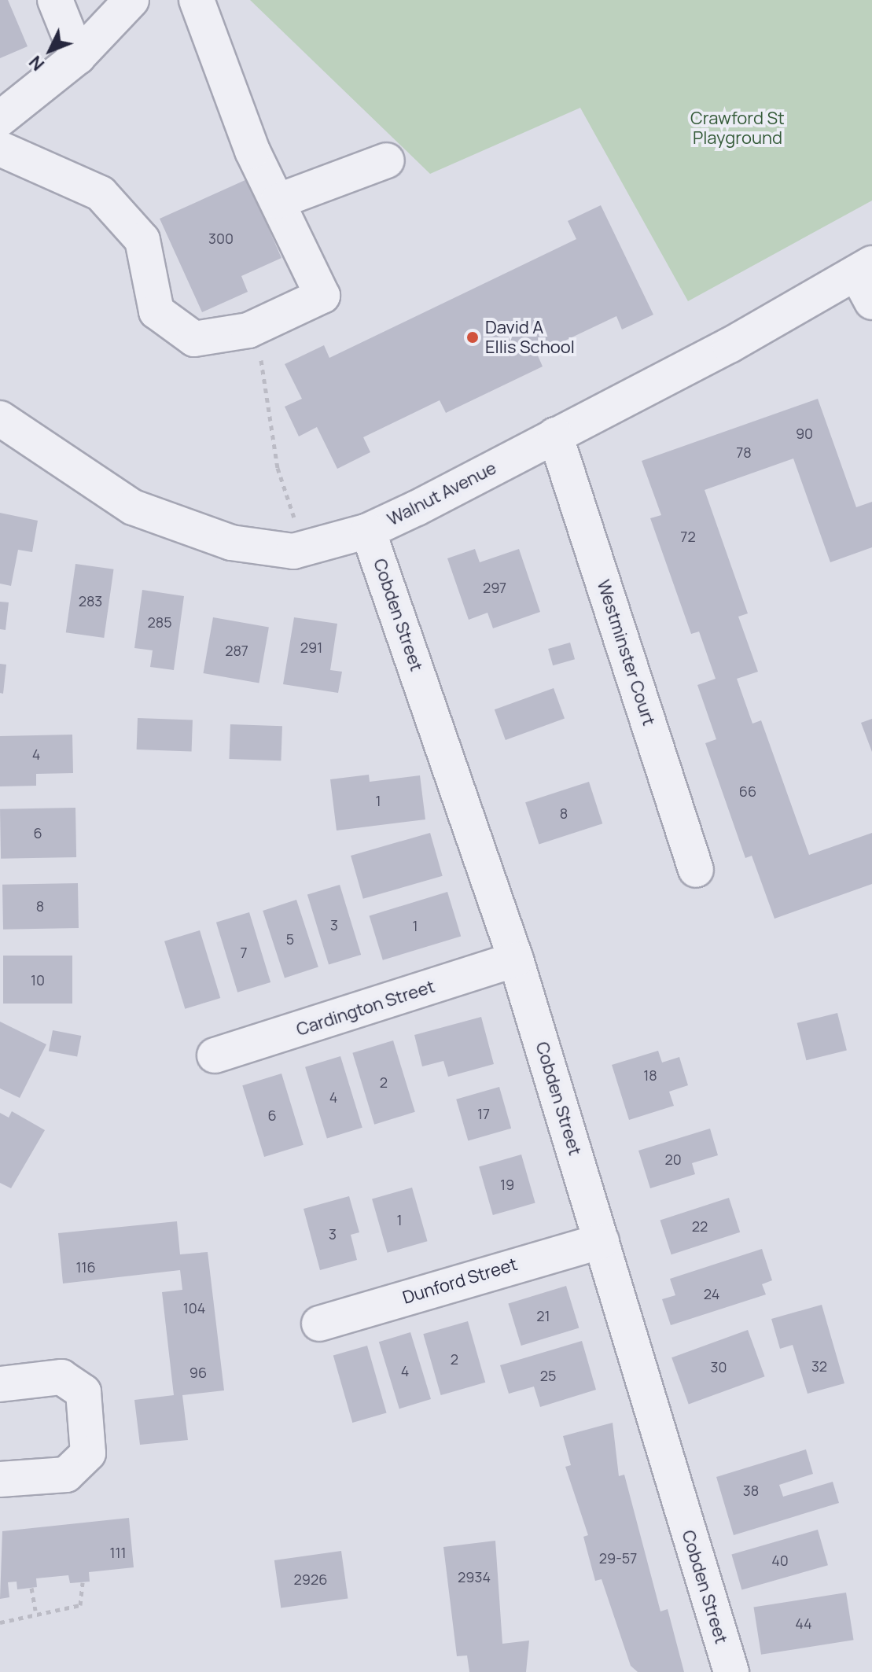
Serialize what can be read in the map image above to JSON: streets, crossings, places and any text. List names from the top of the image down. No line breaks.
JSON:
{"streets":{"street":["Walnut Avenue","Cobden Street","Westminster Court","Cardington Street","Dunford Street"]},"crossings":[["Walnut Avenue","Cobden Street"],["Walnut Avenue","Westminster Court"],["Cobden Street","Cardington Street"],["Cobden Street","Dunford Street"]],"parks":["Crawford St Playground"],"places":["David A Ellis School"],"house_numbers":["300","90","78","72","297","283","285","291","287","4","66","1","8","6","8","3","1","5","7","10","18","2","4","17","6","20","19","1","22","3","116","24","104","21","2","32","30","4","96","25","38","111","29-57","40","2934","2926","44"],"north":"bottom left"}
